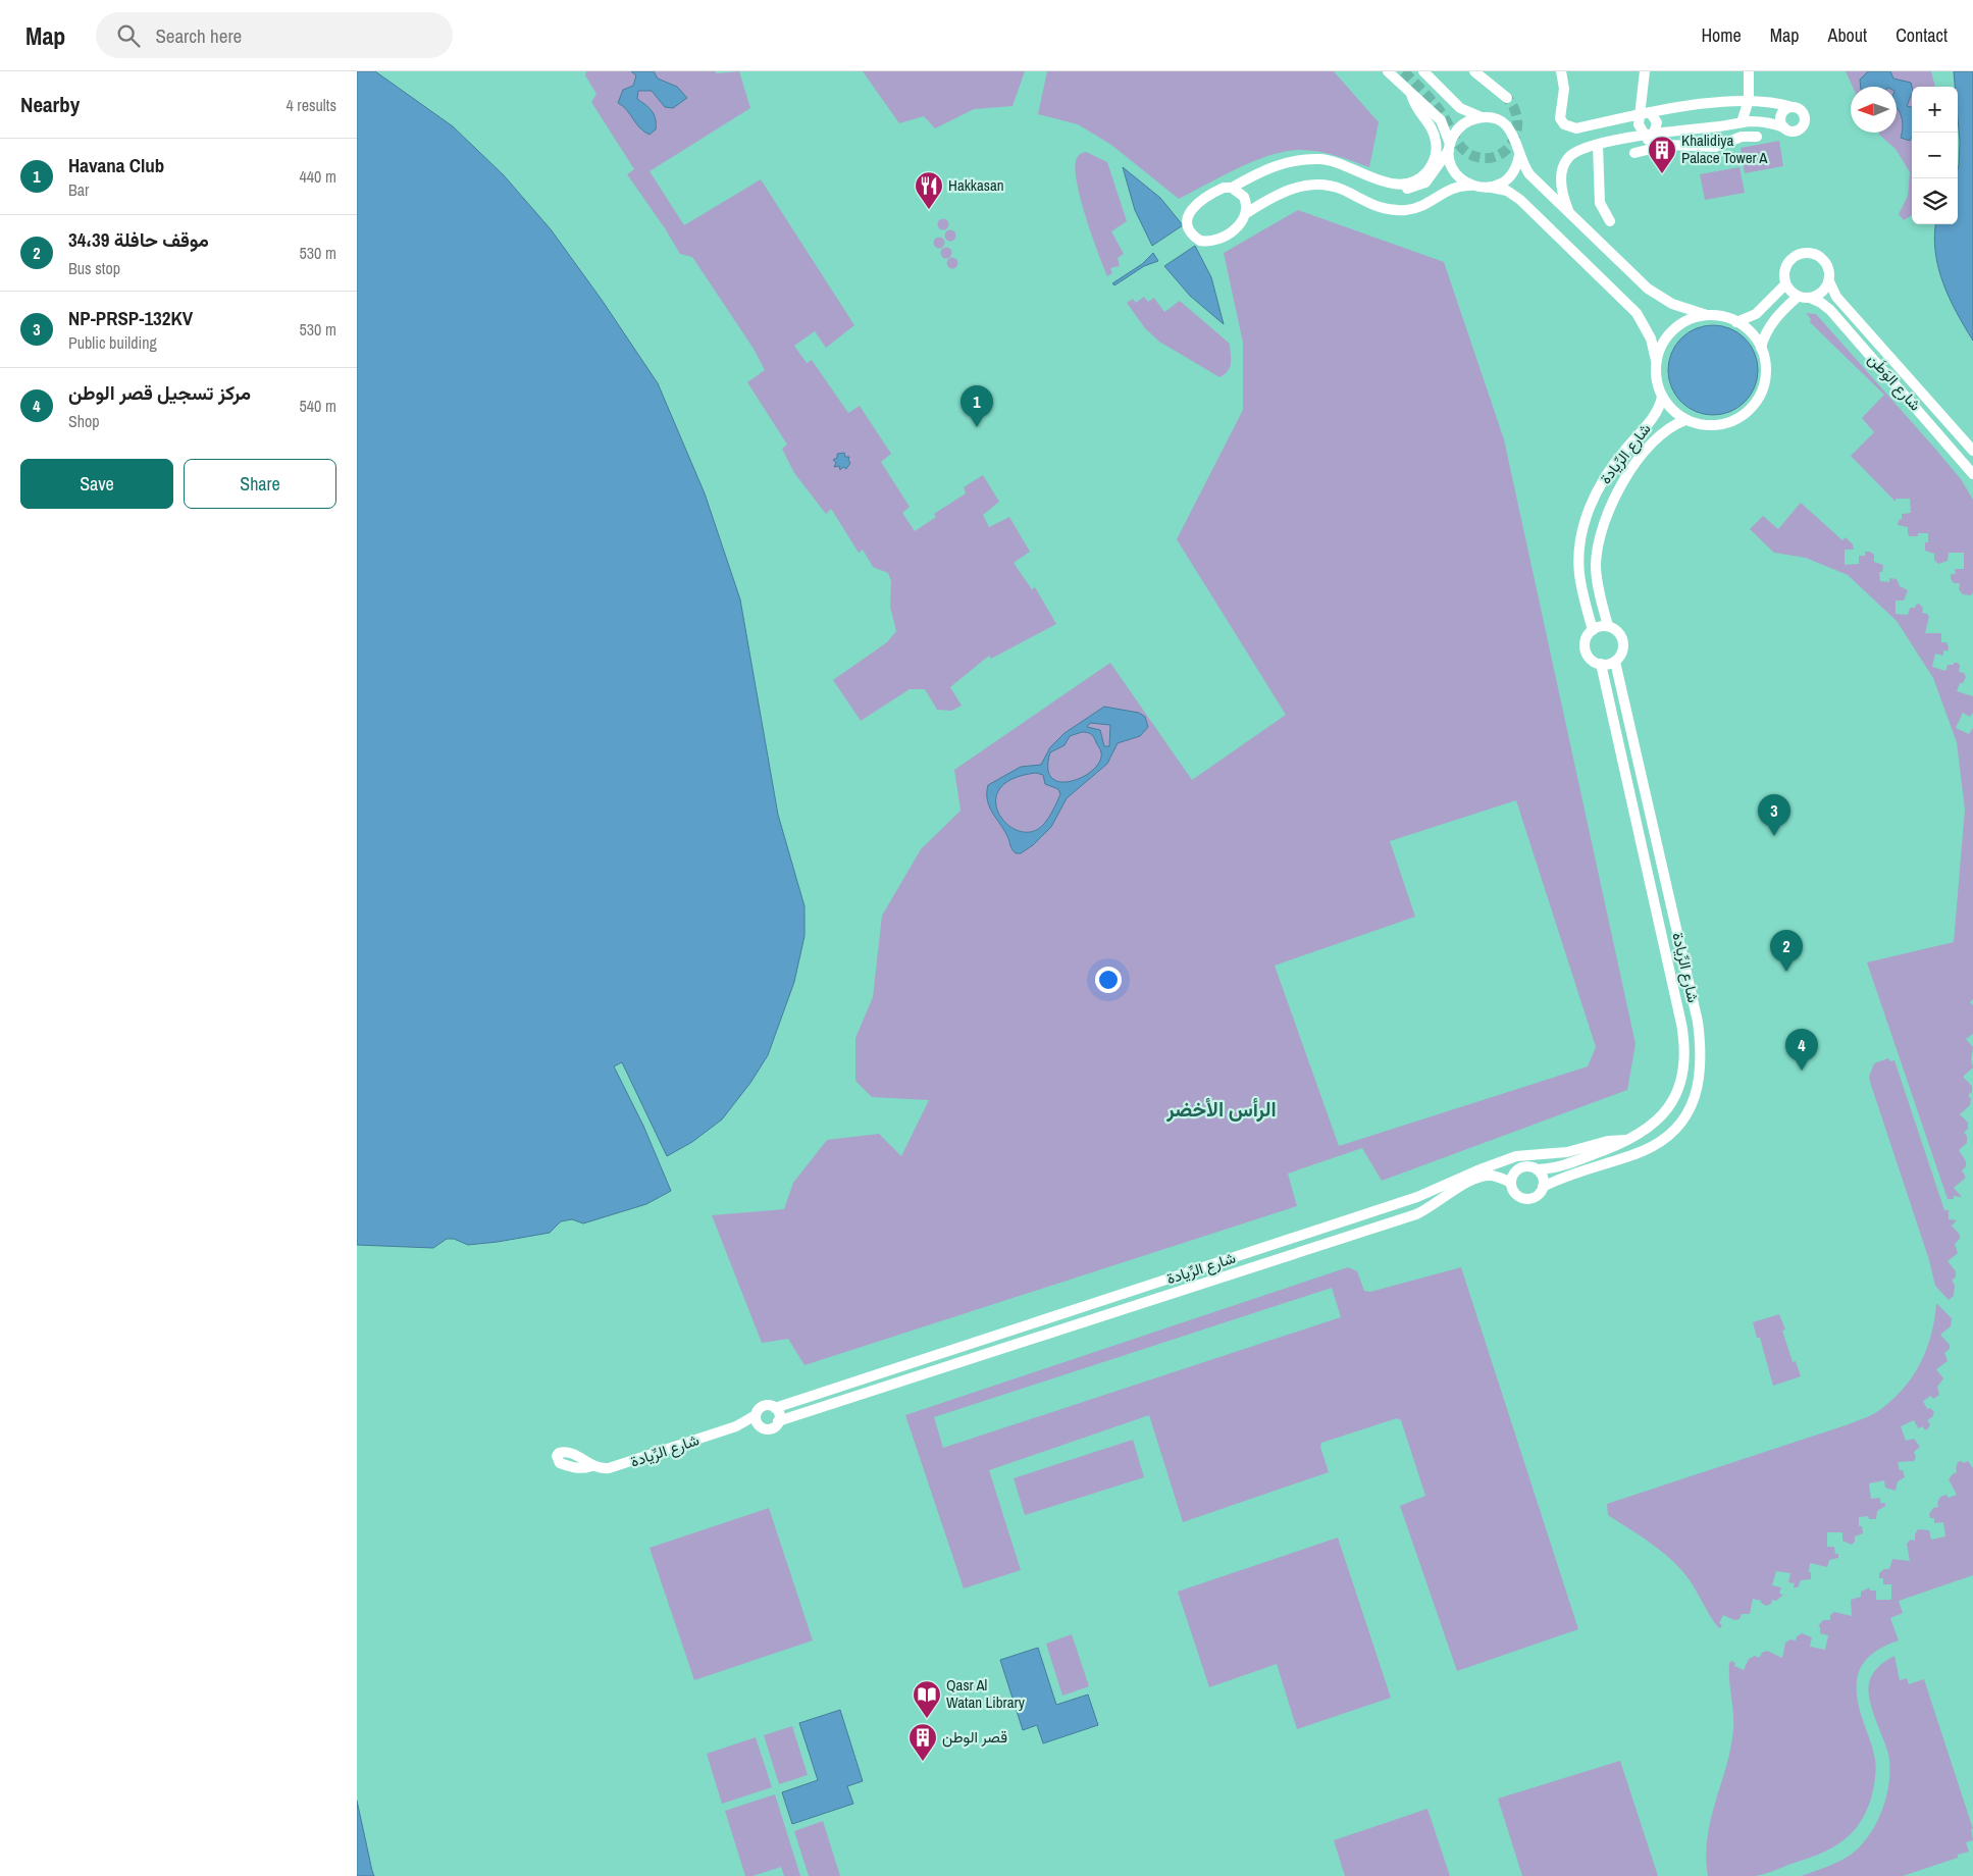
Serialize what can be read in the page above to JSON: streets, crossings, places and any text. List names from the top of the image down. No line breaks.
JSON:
{"streets":{"street":["شارع الوَطَن","شارع الرِّيادة"]},"districts":["الرأس الأخضر"],"places":{"building":["Khalidiya Palace Tower A","قصر الوطن"],"restaurant":["Hakkasan"],"library":["Qasr Al Watan Library"]},"north":"left","page":{"header":"Map","search":"Search here","nav":["Home","Map","About","Contact"],"heading":["Nearby","4 results"],"map_buttons":["+","−"],"list":[{"mark":"1","name":"Havana Club","note":"Bar","value":"440 m"},{"mark":"2","name":"موقف حافلة 34،39","note":"Bus stop","value":"530 m"},{"mark":"3","name":"NP-PRSP-132KV","note":"Public building","value":"530 m"},{"mark":"4","name":"مركز تسجيل قصر الوطن","note":"Shop","value":"540 m"}],"pins":["1","3","2","4"],"buttons":["Save","Share"]}}
